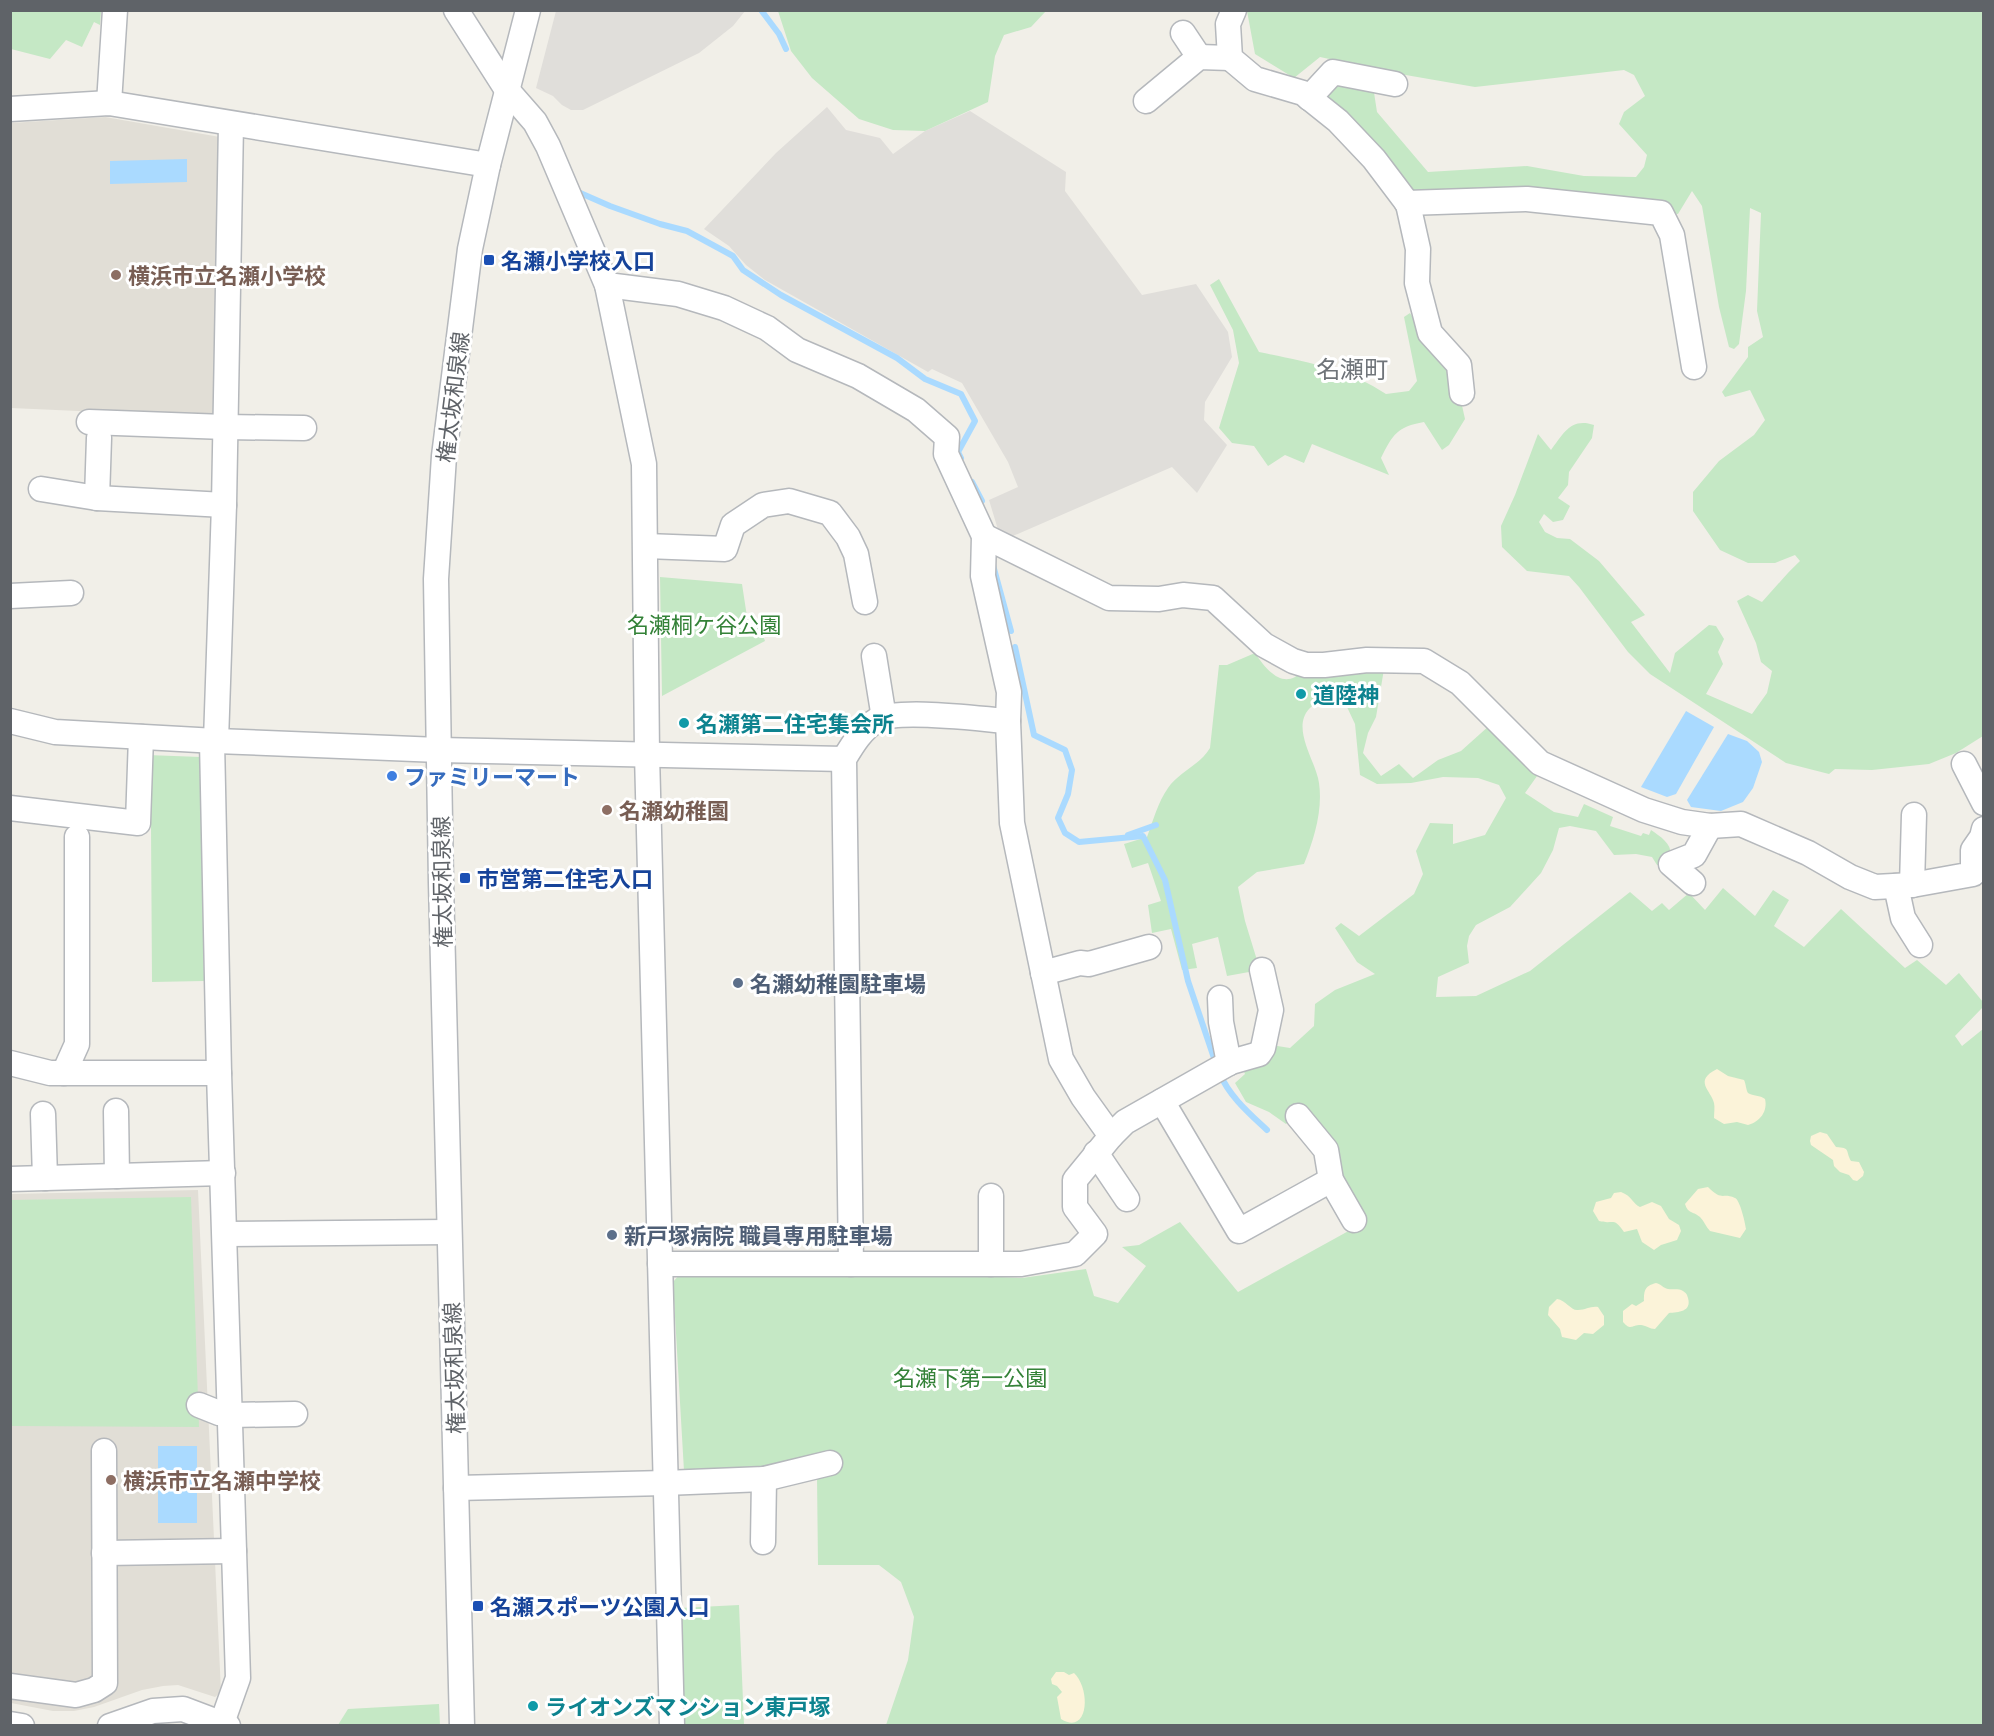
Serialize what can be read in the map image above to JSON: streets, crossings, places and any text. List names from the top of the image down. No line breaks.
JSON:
{"streets":{"street":["権太坂和泉線"]},"districts":["名瀬町"],"parks":["名瀬桐ケ谷公園","名瀬下第一公園"],"places":{"transit":["名瀬小学校入口","市営第二住宅入口","名瀬スポーツ公園入口"],"other":["横浜市立名瀬小学校","道陸神","名瀬第二住宅集会所","ファミリーマート","名瀬幼稚園","名瀬幼稚園駐車場","新戸塚病院 職員専用駐車場","横浜市立名瀬中学校","ライオンズマンション東戸塚"]}}
